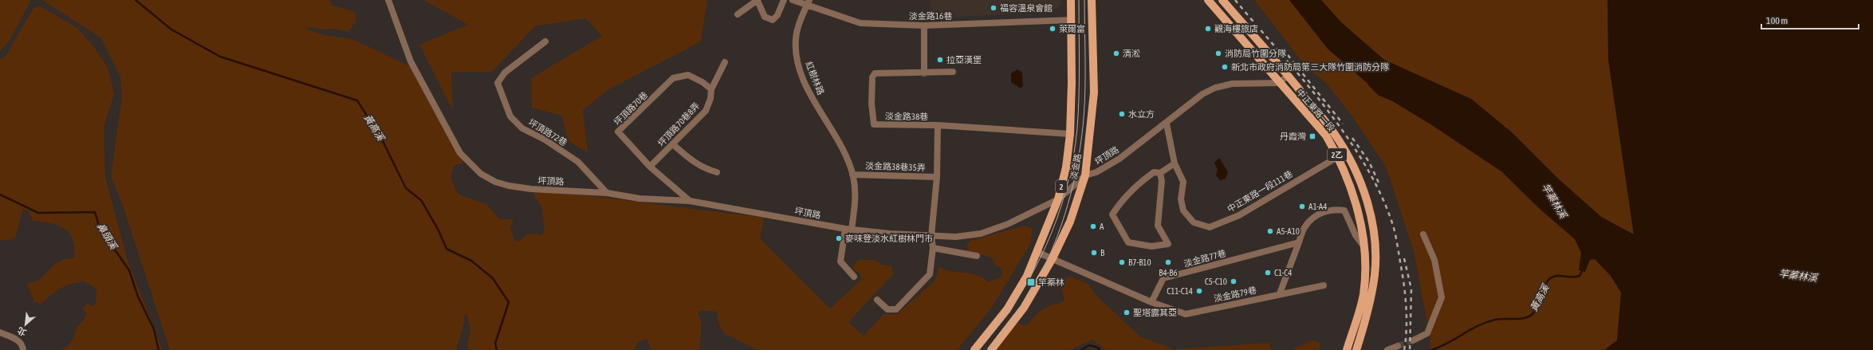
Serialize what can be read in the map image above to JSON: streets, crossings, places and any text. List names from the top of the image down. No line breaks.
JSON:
{"streets":{"main road":["中正東路一段","2乙","淡金路","2"],"street":["淡金路16巷","紅樹林路","坪頂路70巷","淡金路38巷","坪頂路70巷8弄","坪頂路72巷","坪頂路","淡金路38巷35弄","中正東路一段111巷","淡金路77巷","淡金路79巷"]},"crossings":[["淡金路16巷","紅樹林路"],["淡金路16巷","淡金路"],["紅樹林路","坪頂路"],["紅樹林路","淡金路38巷35弄"],["坪頂路70巷","坪頂路70巷8弄"],["坪頂路70巷","坪頂路"],["中正東路一段","坪頂路"],["中正東路一段","中正東路一段111巷"],["淡金路38巷","淡金路"],["坪頂路72巷","坪頂路"],["坪頂路","淡金路"],["坪頂路","中正東路一段111巷"],["淡金路77巷","淡金路79巷"]],"water":["黃高溪","竿蓁林溪","鼻頭溪"],"places":{"other":["福容溫泉會館","萊爾富","觀海樓旅店","清淞","消防局竹圍分隊","拉亞漢堡","新北市政府消防局第三大隊竹圍消防分隊","水立方","A1-A4","A","A5-A10","麥味登淡水紅樹林門市","B","B7-B10","B4-B6","C1-C4","C5-C10","C11-C14","聖塔露其亞"],"transit":["丹霞灣","竿蓁林"]},"scale_bar":"100 m","north":"bottom left"}
